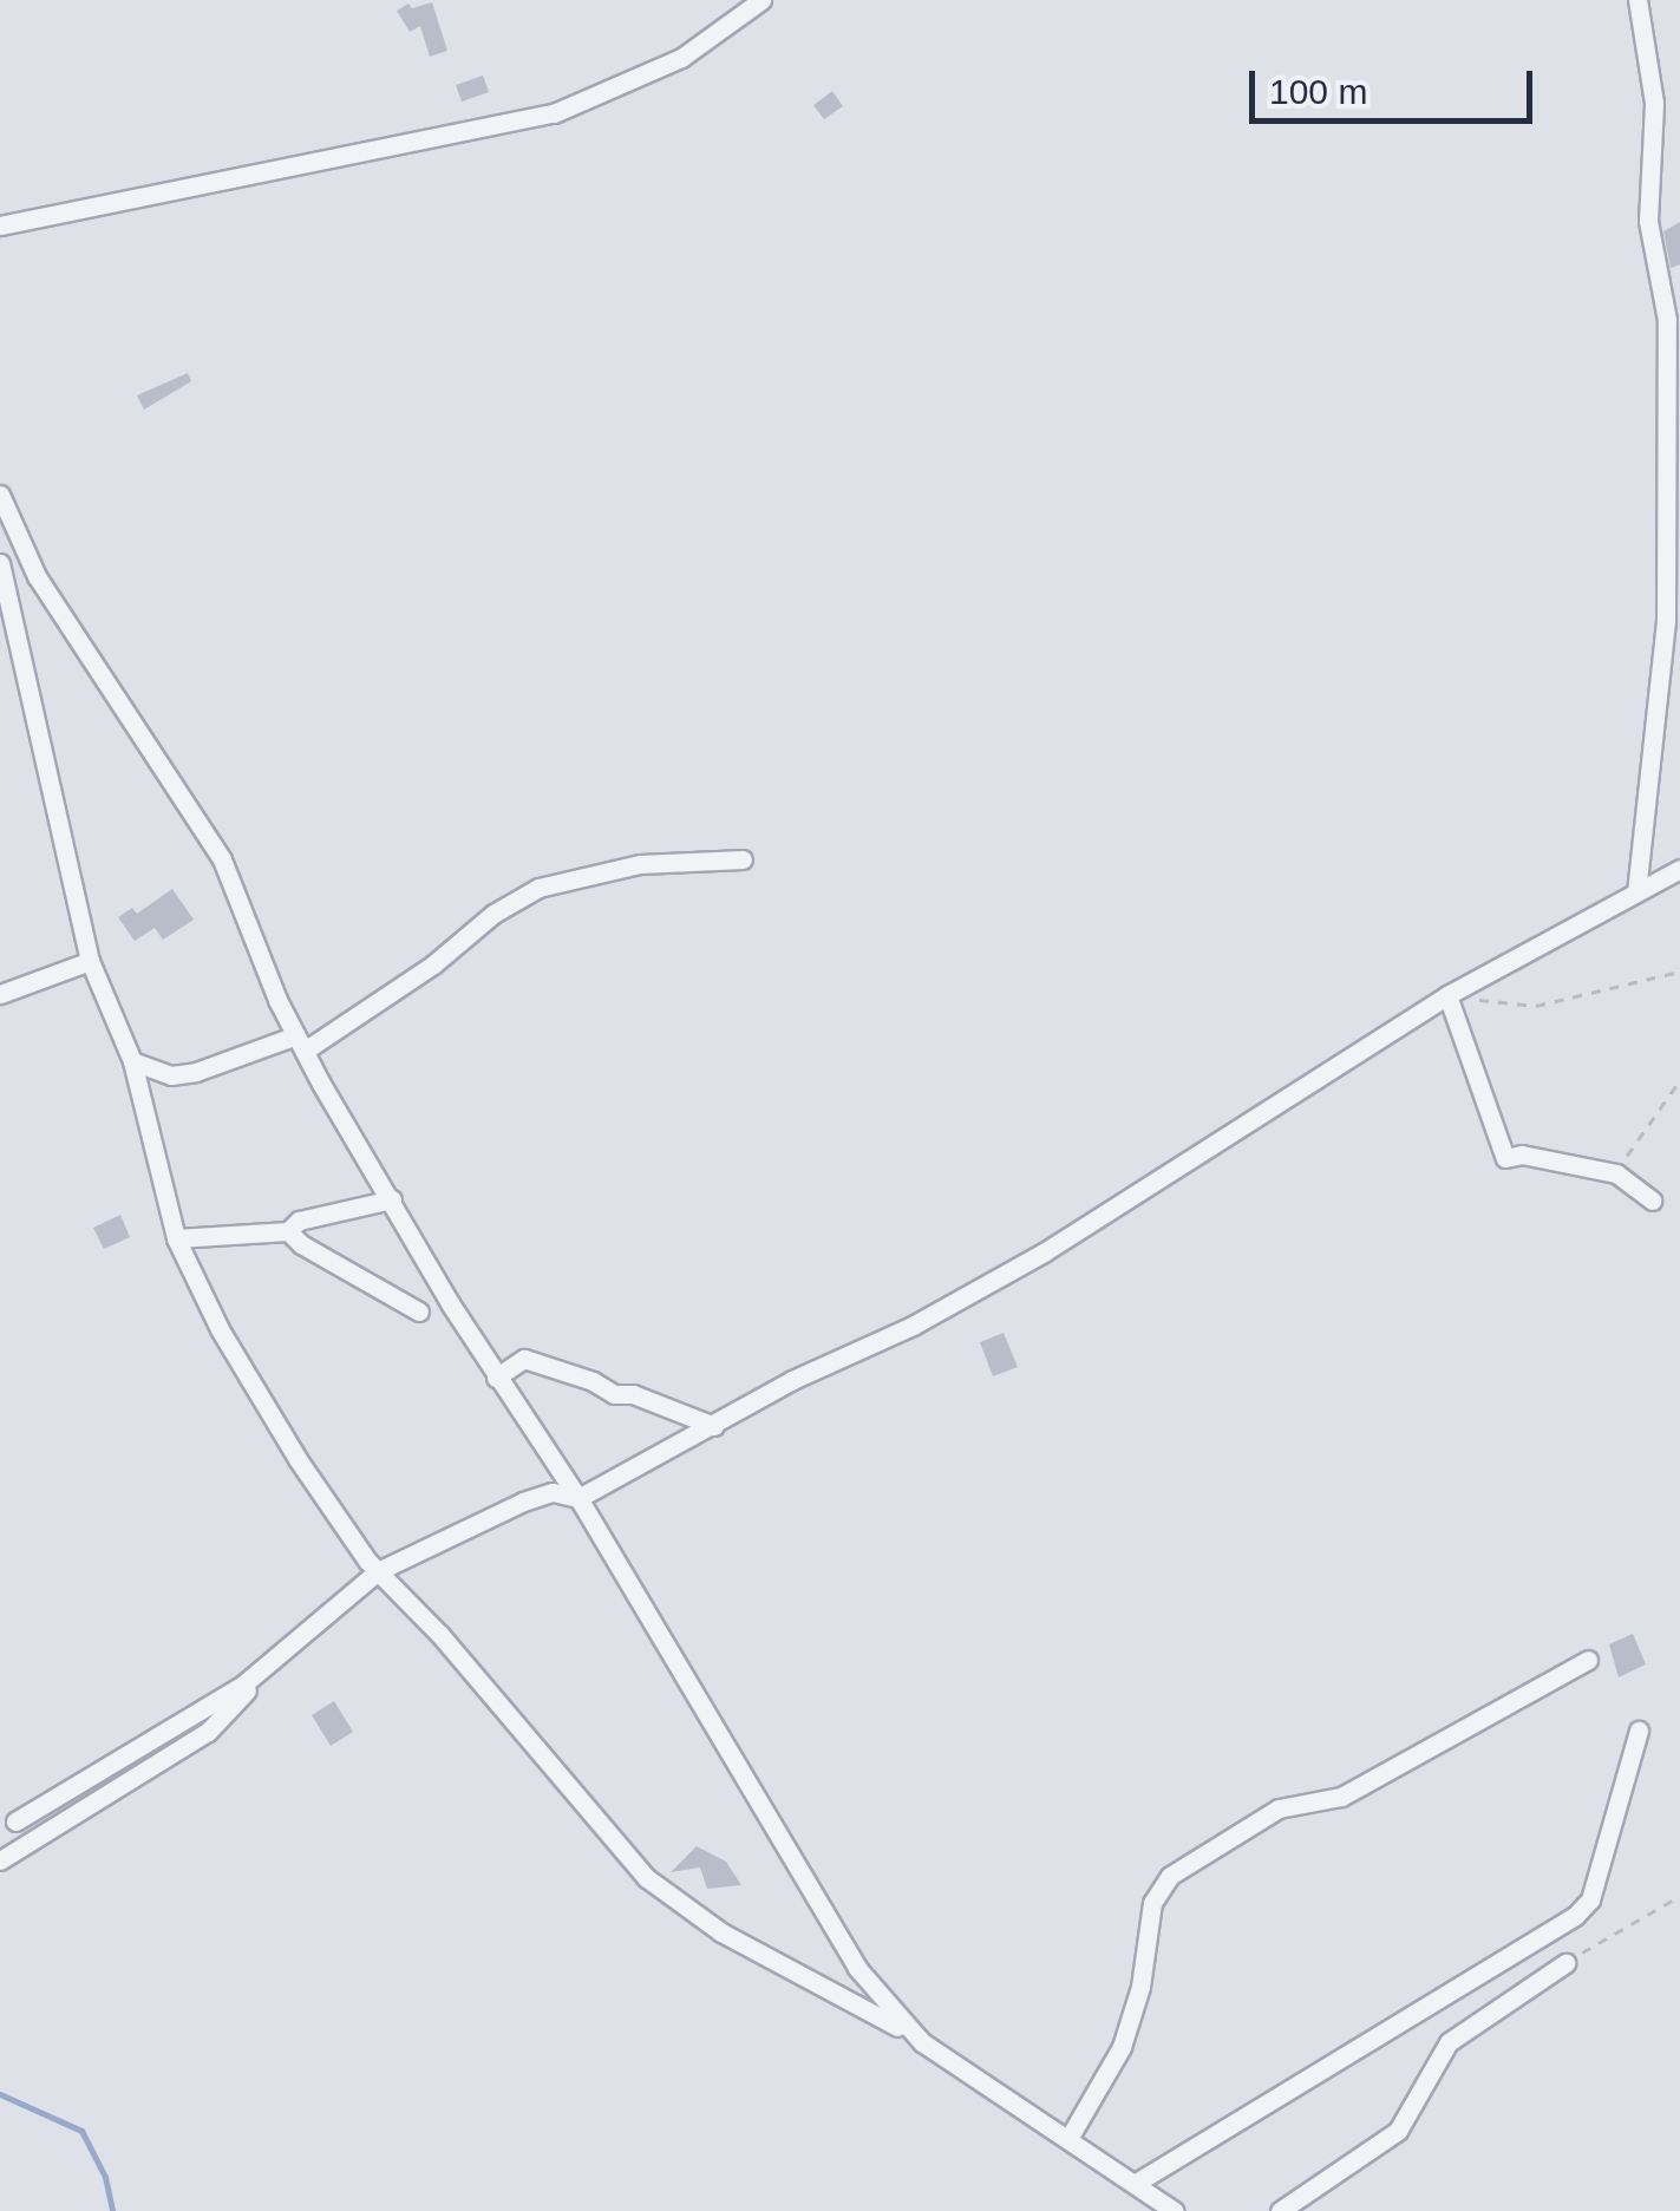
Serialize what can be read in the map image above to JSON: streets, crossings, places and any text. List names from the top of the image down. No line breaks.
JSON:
{"scale_bar":"100 m"}
